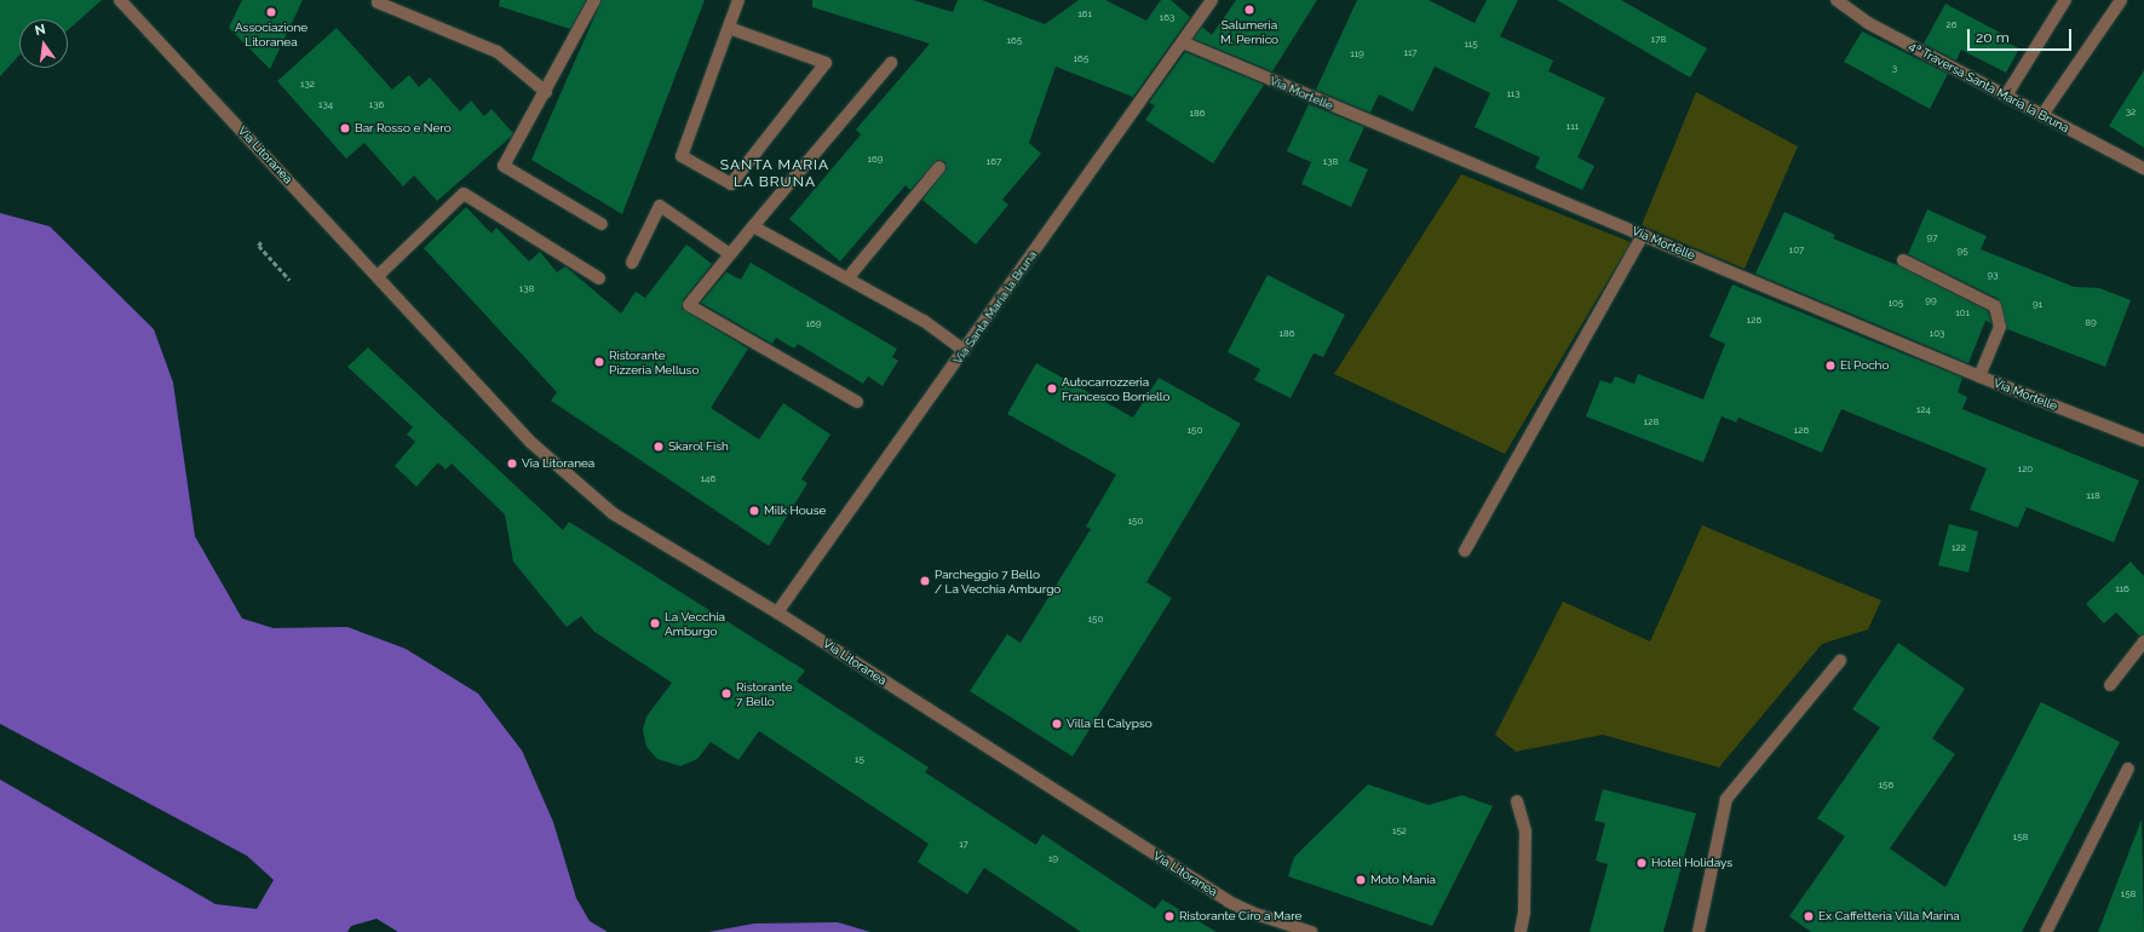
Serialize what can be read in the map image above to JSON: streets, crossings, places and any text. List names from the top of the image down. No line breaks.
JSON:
{"streets":{"street":["4ª Traversa Santa Maria la Bruna","Via Mortelle","Via Litoranea","Via Santa Maria la Bruna"]},"crossings":[["Via Mortelle","Via Santa Maria la Bruna"],["Via Litoranea","Via Santa Maria la Bruna"]],"districts":["SANTA MARIA LA BRUNA"],"places":["Salumeria M. Pernico","Associazione Litoranea","Bar Rosso e Nero","Ristorante Pizzeria Melluso","El Pocho","Autocarrozzeria Francesco Borriello","Skarol Fish","Via Litoranea","Milk House","Parcheggio 7 Bello / La Vecchia Amburgo","La Vecchia Amburgo","Ristorante 7 Bello","Villa El Calypso","Hotel Holidays","Moto Mania","Ristorante Ciro a Mare","Ex Caffetteria Villa Marina"],"house_numbers":["161","163","26","178","165","115","117","119","165","3","132","113","134","136","32","186","111","169","167","138","97","107","95","93","138","99","105","91","101","126","89","169","186","103","124","128","150","126","120","146","118","150","122","116","150","15","156","152","158","17","19","158"],"scale_bar":"20 m","north":"top"}
